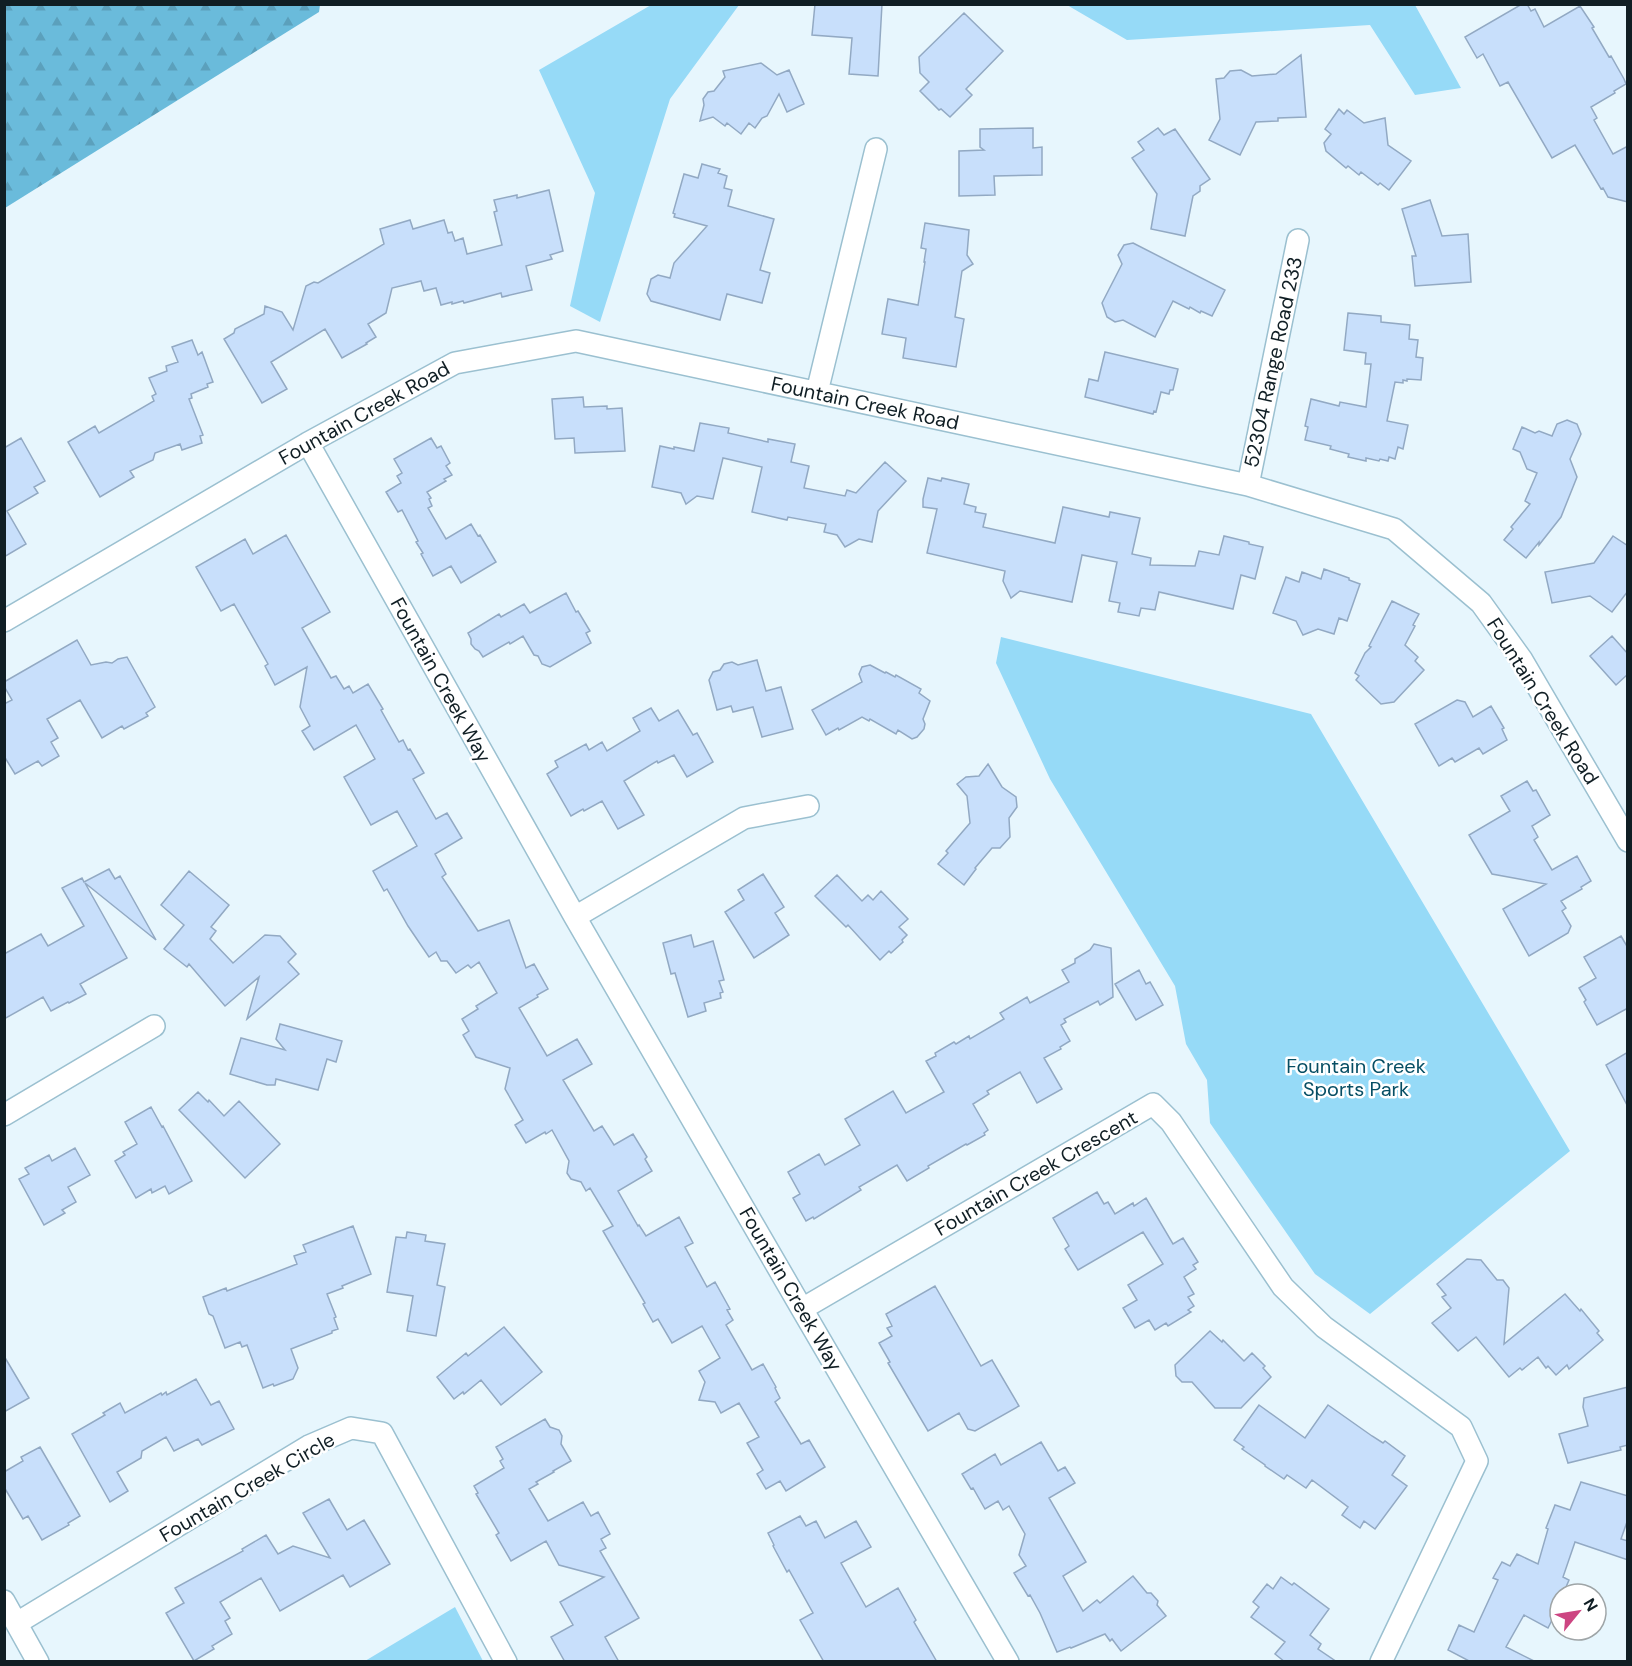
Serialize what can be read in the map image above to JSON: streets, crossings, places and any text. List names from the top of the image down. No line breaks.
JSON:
{"streets":{"street":["52304 Range Road 233","Fountain Creek Road","Fountain Creek Way","Fountain Creek Crescent","Fountain Creek Circle"]},"crossings":[["52304 Range Road 233","Fountain Creek Road"],["Fountain Creek Road","Fountain Creek Way"],["Fountain Creek Way","Fountain Creek Crescent"]],"parks":["Fountain Creek Sports Park"],"north":"top right"}
